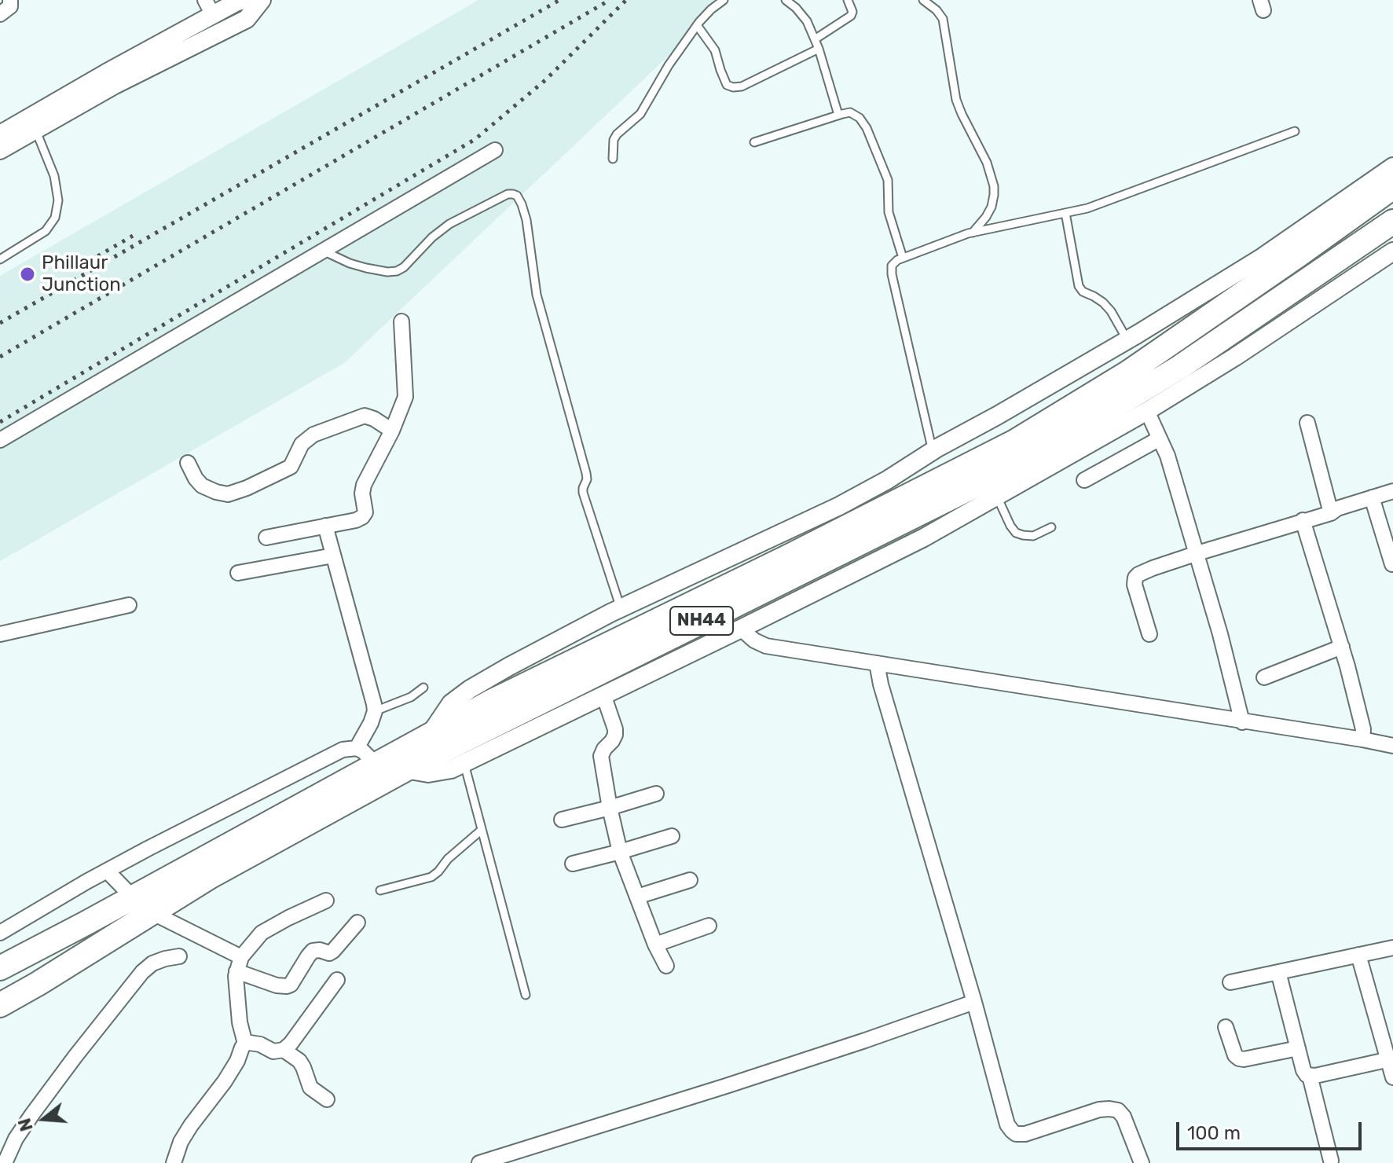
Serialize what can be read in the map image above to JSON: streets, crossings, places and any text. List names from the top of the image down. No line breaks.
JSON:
{"streets":{"highway":["NH44"]},"places":["Phillaur Junction"],"scale_bar":"100 m","north":"left"}
